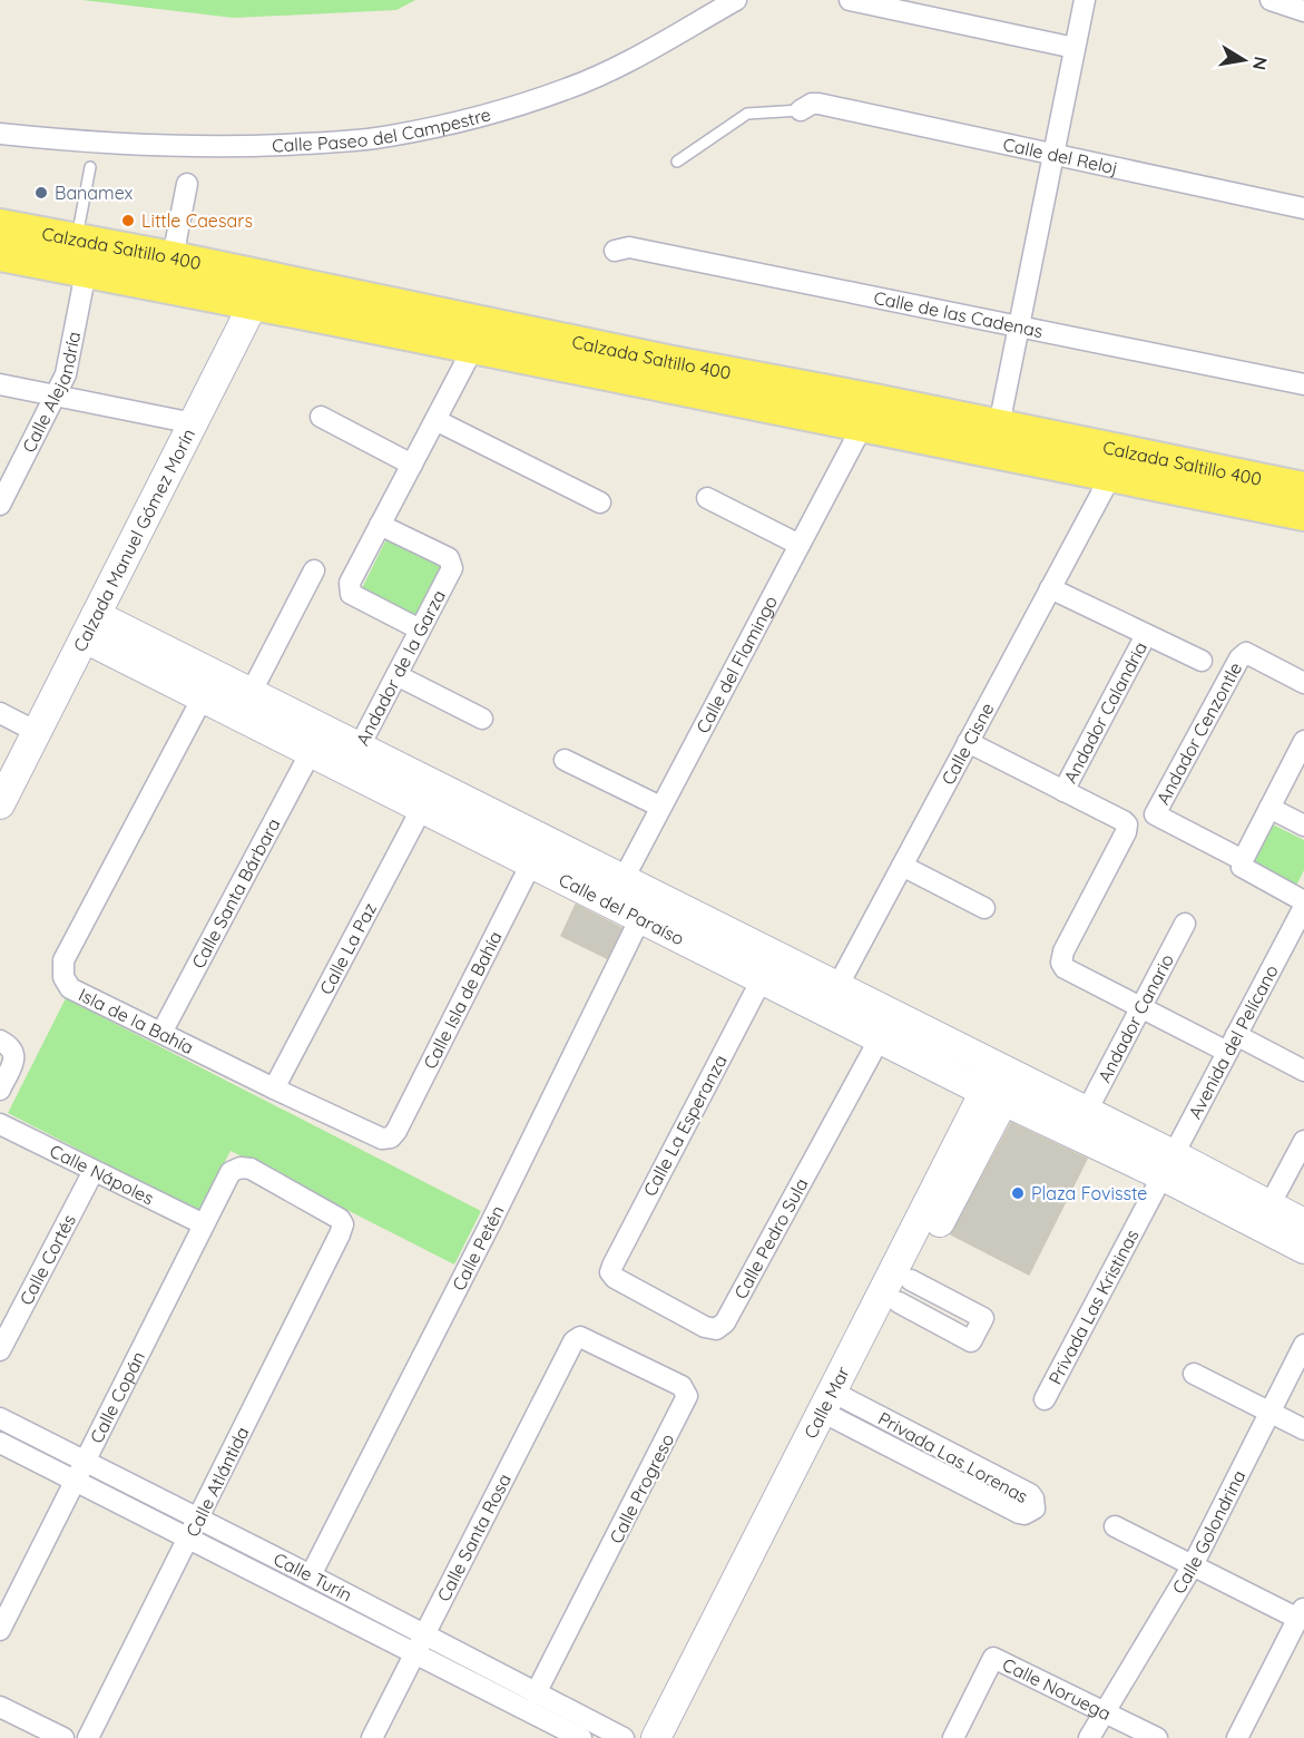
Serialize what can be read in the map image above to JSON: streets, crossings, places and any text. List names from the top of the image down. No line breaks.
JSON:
{"streets":{"main road":["Calzada Saltillo 400"],"street":["Calle Paseo del Campestre","Calle del Reloj","Calle de las Cadenas","Calle Alejandría","Calzada Manuel Gómez Morín","Calle del Flamingo","Andador de la Garza","Andador Calandria","Andador Cenzontle","Calle Cisne","Calle Santa Bárbara","Calle del Paraíso","Calle La Paz","Calle Isla de Bahía","Andador Canario","Isla de la Bahía","Avenida del Pelícano","Calle La Esperanza","Calle Nápoles","Calle Pedro Sula","Calle Petén","Calle Cortés","Privada Las Kristinas","Calle Copán","Calle Mar","Privada Las Lorenas","Calle Atlántida","Calle Progreso","Calle Golondrina","Calle Santa Rosa","Calle Turín","Calle Noruega"]},"crossings":[["Calzada Saltillo 400","Calle Alejandría"],["Calzada Saltillo 400","Calzada Manuel Gómez Morín"],["Calzada Saltillo 400","Calle del Flamingo"],["Calzada Saltillo 400","Calle Cisne"],["Calzada Manuel Gómez Morín","Calle del Paraíso"],["Calle del Flamingo","Calle del Paraíso"],["Andador de la Garza","Calle del Paraíso"],["Calle Cisne","Calle del Paraíso"],["Calle Santa Bárbara","Calle del Paraíso"],["Calle Santa Bárbara","Isla de la Bahía"],["Calle del Paraíso","Calle La Paz"],["Calle del Paraíso","Calle Isla de Bahía"],["Calle del Paraíso","Andador Canario"],["Calle del Paraíso","Isla de la Bahía"],["Calle del Paraíso","Avenida del Pelícano"],["Calle del Paraíso","Calle La Esperanza"],["Calle del Paraíso","Calle Pedro Sula"],["Calle del Paraíso","Calle Petén"],["Calle del Paraíso","Privada Las Kristinas"],["Calle del Paraíso","Calle Mar"],["Calle La Paz","Isla de la Bahía"],["Calle Isla de Bahía","Isla de la Bahía"],["Avenida del Pelícano","Privada Las Kristinas"],["Calle La Esperanza","Calle Pedro Sula"],["Calle Nápoles","Calle Cortés"],["Calle Nápoles","Calle Copán"],["Calle Petén","Calle Turín"],["Calle Copán","Calle Atlántida"],["Calle Copán","Calle Turín"],["Calle Mar","Privada Las Lorenas"],["Calle Atlántida","Calle Turín"],["Calle Progreso","Calle Santa Rosa"],["Calle Progreso","Calle Turín"],["Calle Golondrina","Calle Noruega"],["Calle Santa Rosa","Calle Turín"]],"places":["Banamex","Little Caesars","Plaza Fovisste"],"north":"right"}
